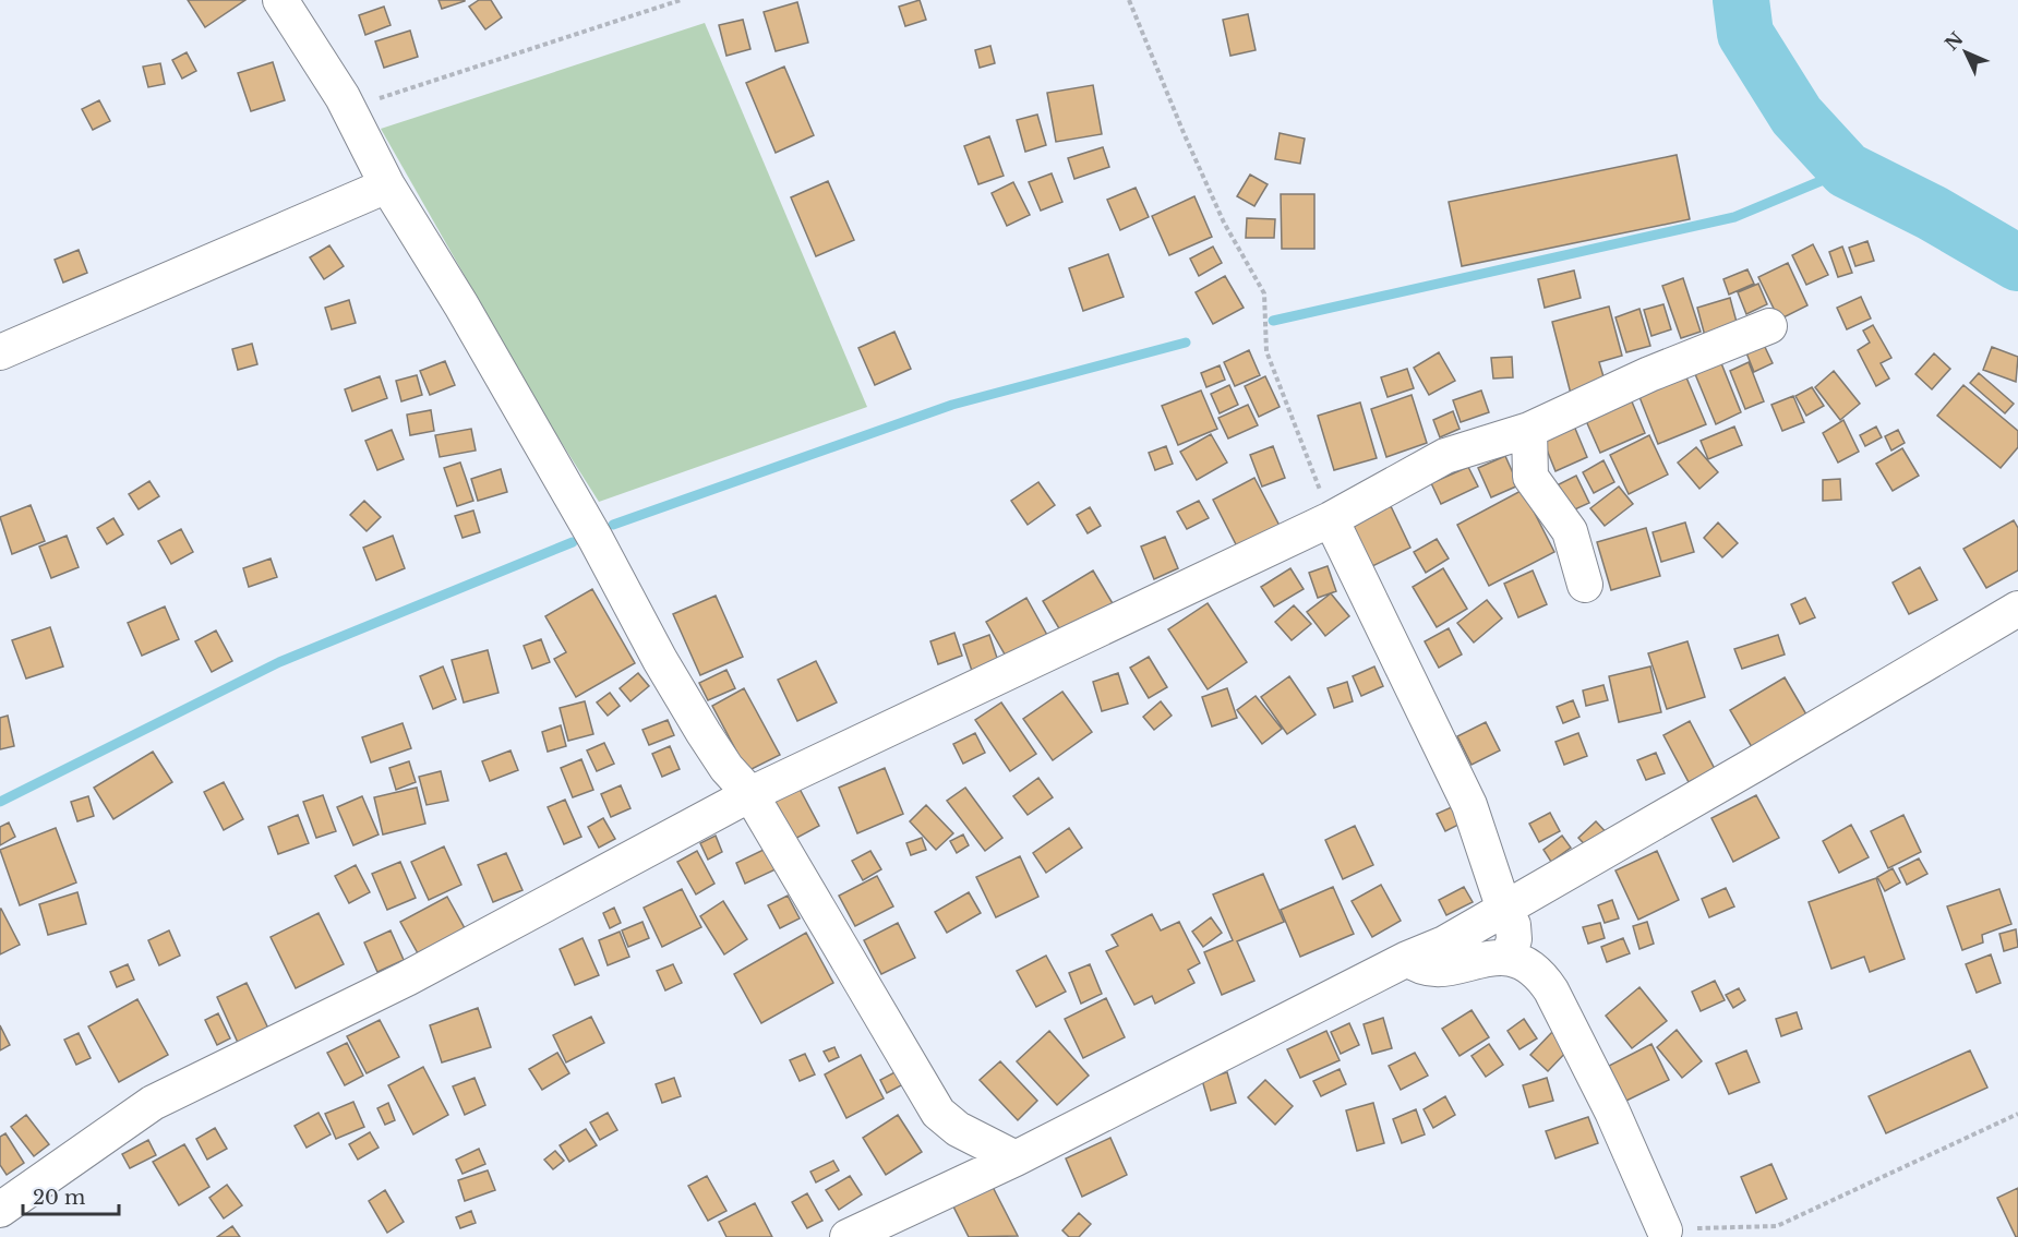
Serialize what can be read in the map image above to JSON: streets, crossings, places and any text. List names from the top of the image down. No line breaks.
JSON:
{"scale_bar":"20 m","north":"top left"}
